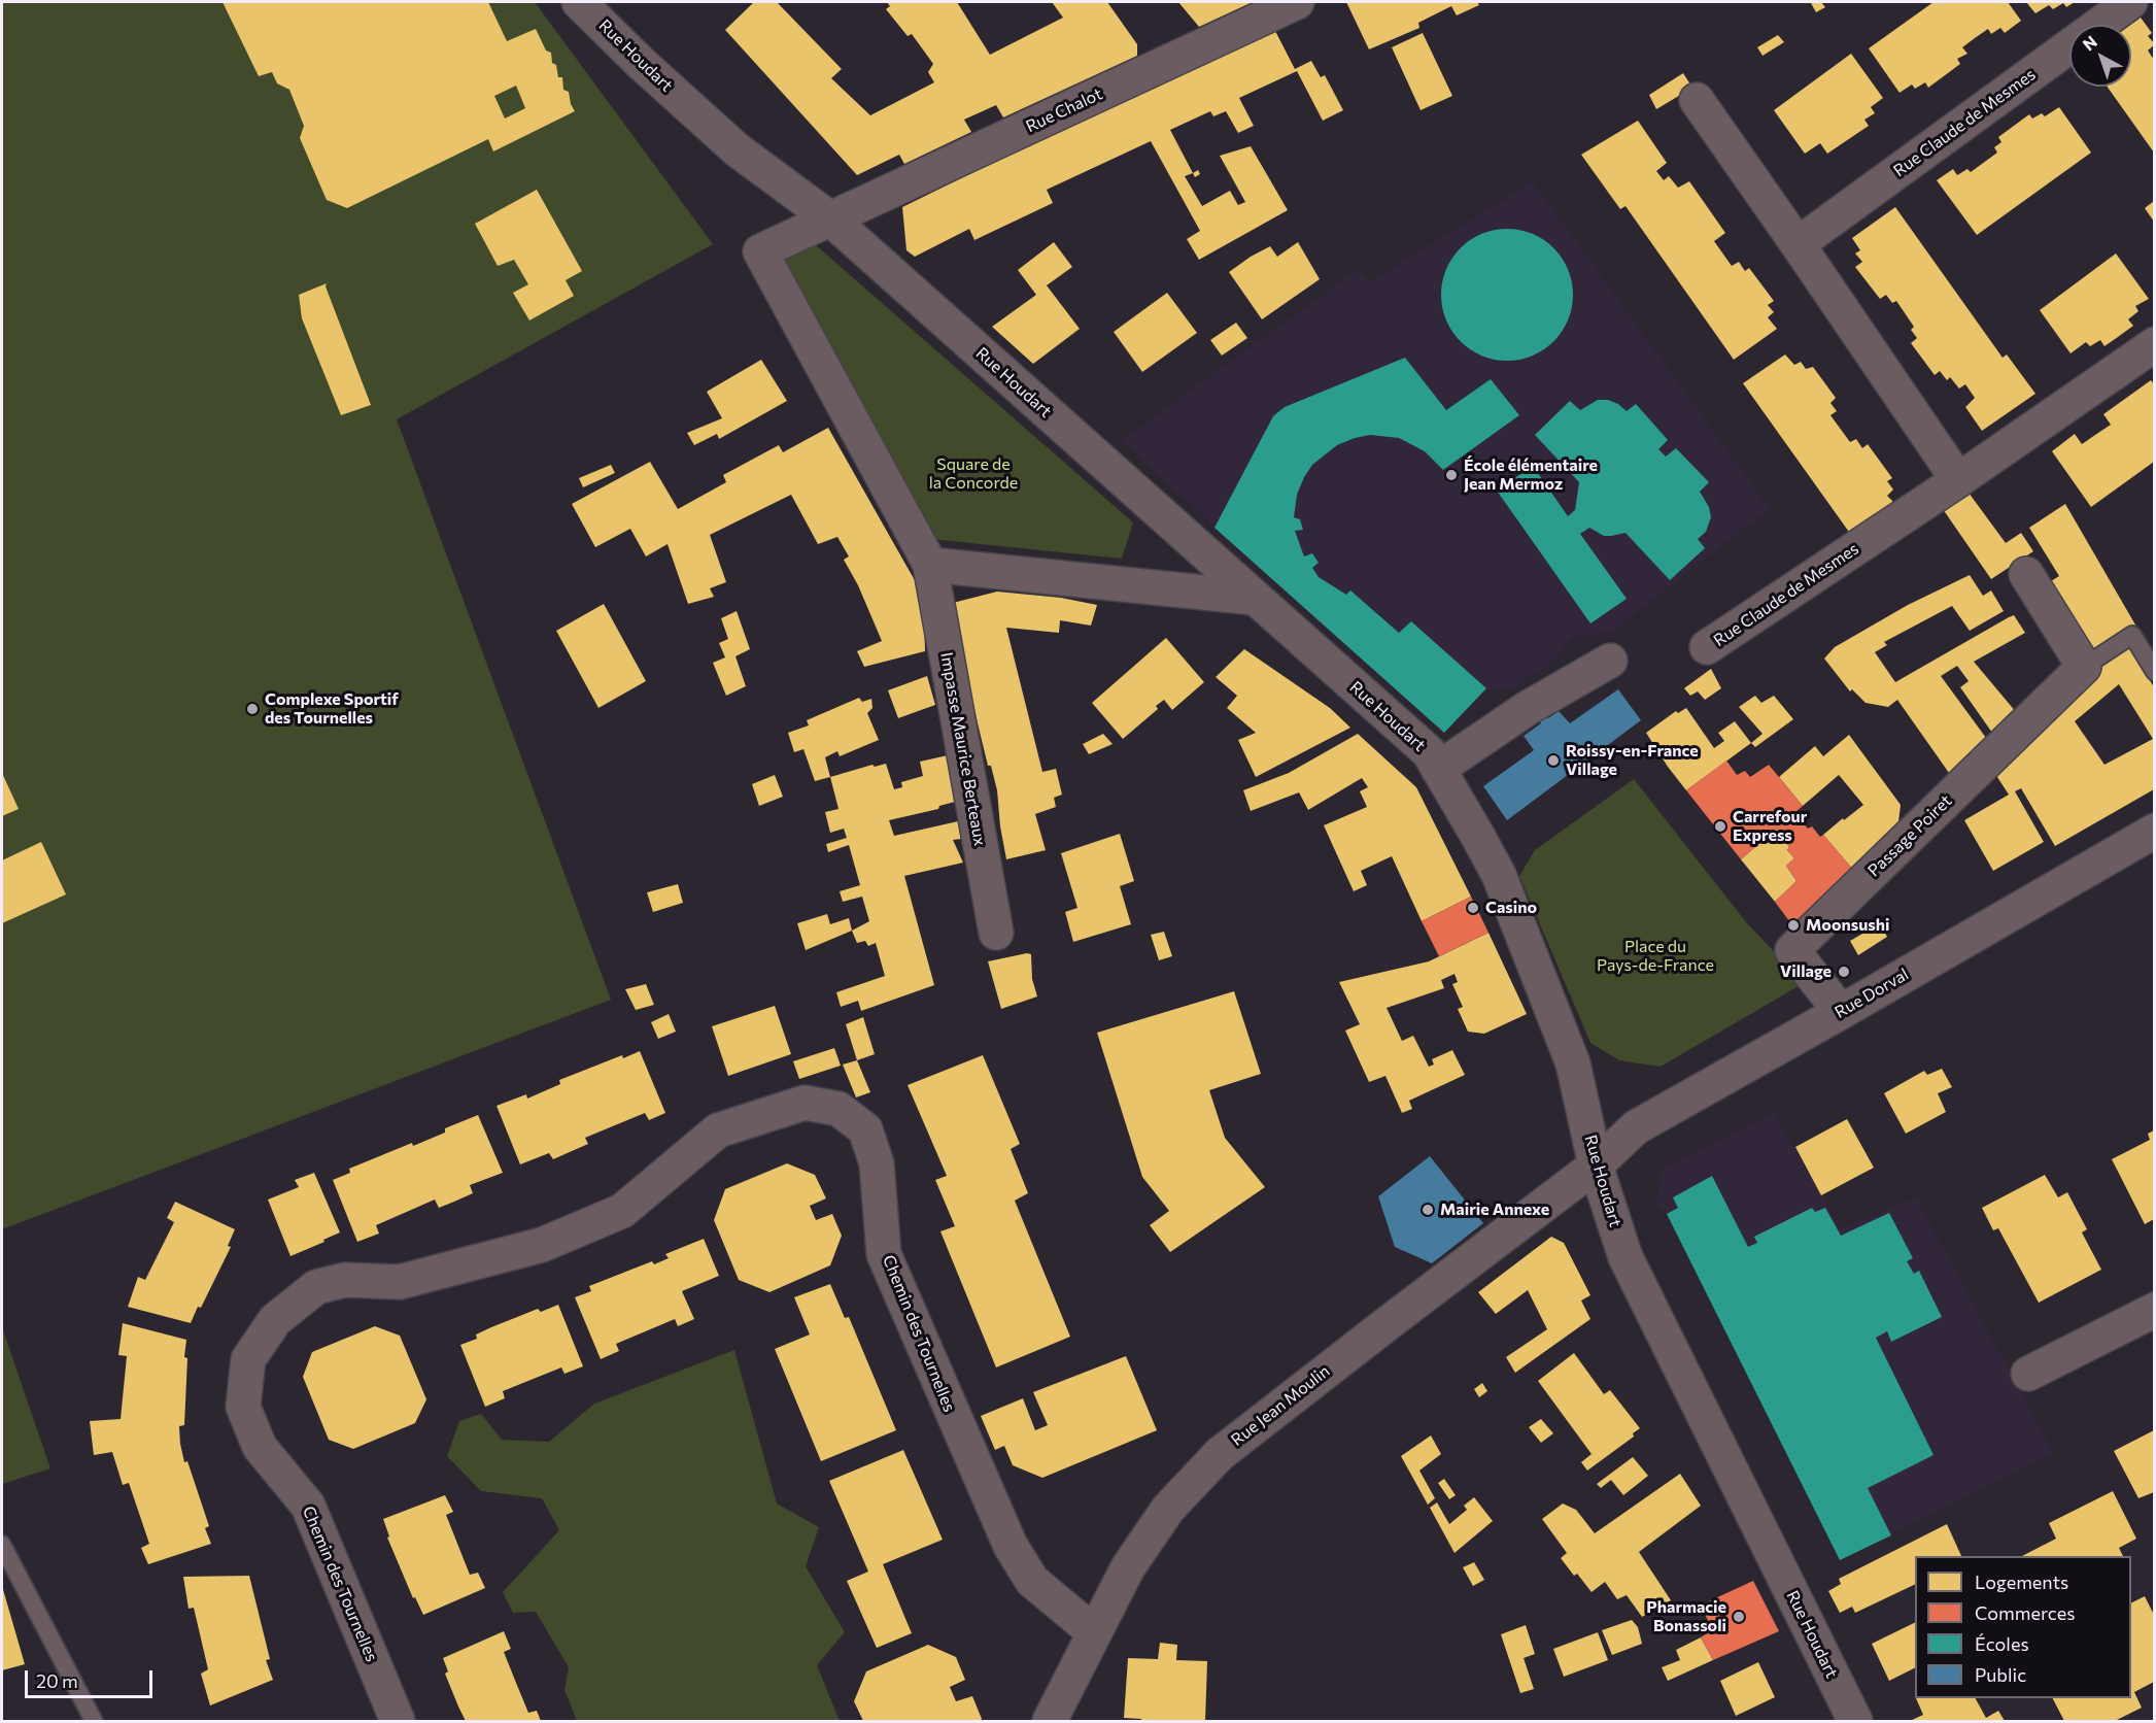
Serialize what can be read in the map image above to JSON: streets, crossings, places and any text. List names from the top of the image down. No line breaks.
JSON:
{"streets":{"street":["Rue Houdart","Rue Chalot","Rue Claude de Mesmes","Impasse Maurice Berteaux","Passage Poiret","Rue Dorval","Chemin des Tournelles","Rue Jean Moulin"]},"crossings":[["Rue Houdart","Rue Chalot"],["Rue Houdart","Rue Dorval"],["Rue Houdart","Rue Jean Moulin"],["Passage Poiret","Rue Dorval"],["Rue Dorval","Rue Jean Moulin"],["Chemin des Tournelles","Rue Jean Moulin"]],"parks":["Square de la Concorde","Place du Pays-de-France"],"places":["École élémentaire Jean Mermoz","Complexe Sportif des Tournelles","Roissy-en-France Village","Carrefour Express","Casino","Moonsushi","Village","Mairie Annexe","Pharmacie Bonassoli"],"legend":["Logements","Commerces","Écoles","Public"],"scale_bar":"20 m","north":"top left"}
